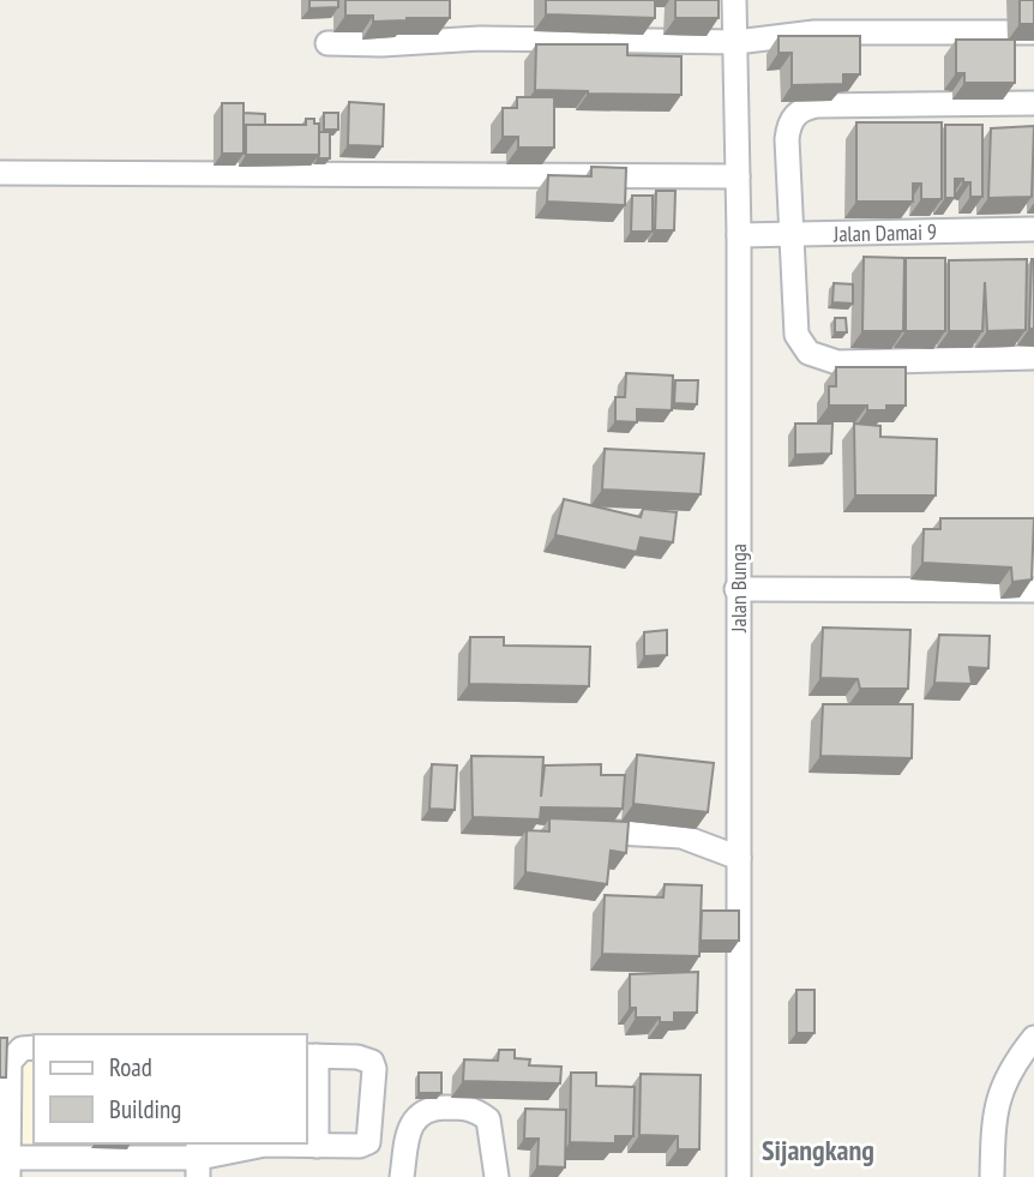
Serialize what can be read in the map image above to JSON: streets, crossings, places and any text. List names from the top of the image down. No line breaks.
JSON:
{"streets":{"street":["Jalan Damai 9","Jalan Bunga"]},"crossings":[["Jalan Damai 9","Jalan Bunga"]],"districts":["Sijangkang"],"legend":["Road","Building"]}
